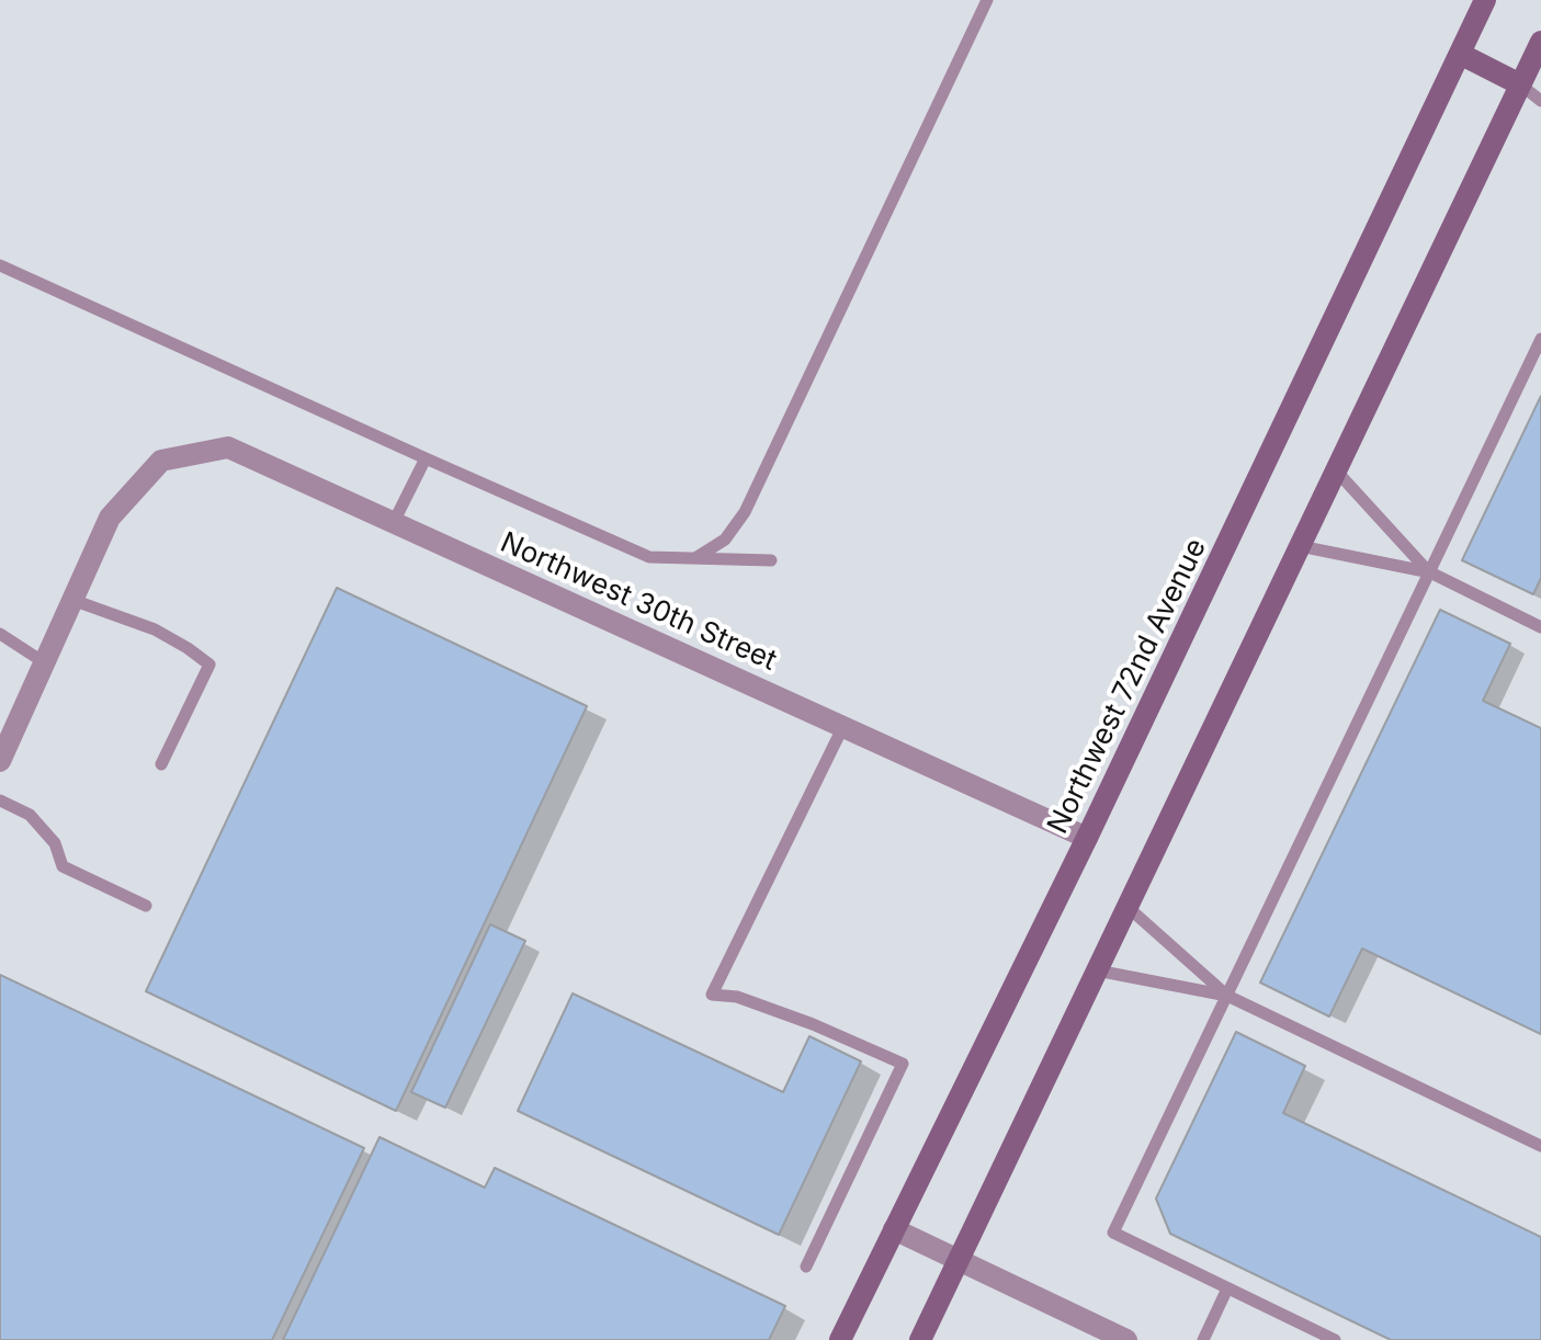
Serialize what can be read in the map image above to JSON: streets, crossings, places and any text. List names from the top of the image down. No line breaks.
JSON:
{"streets":{"main road":["Northwest 72nd Avenue"],"street":["Northwest 30th Street"]},"crossings":[["Northwest 30th Street","Northwest 72nd Avenue"]]}
